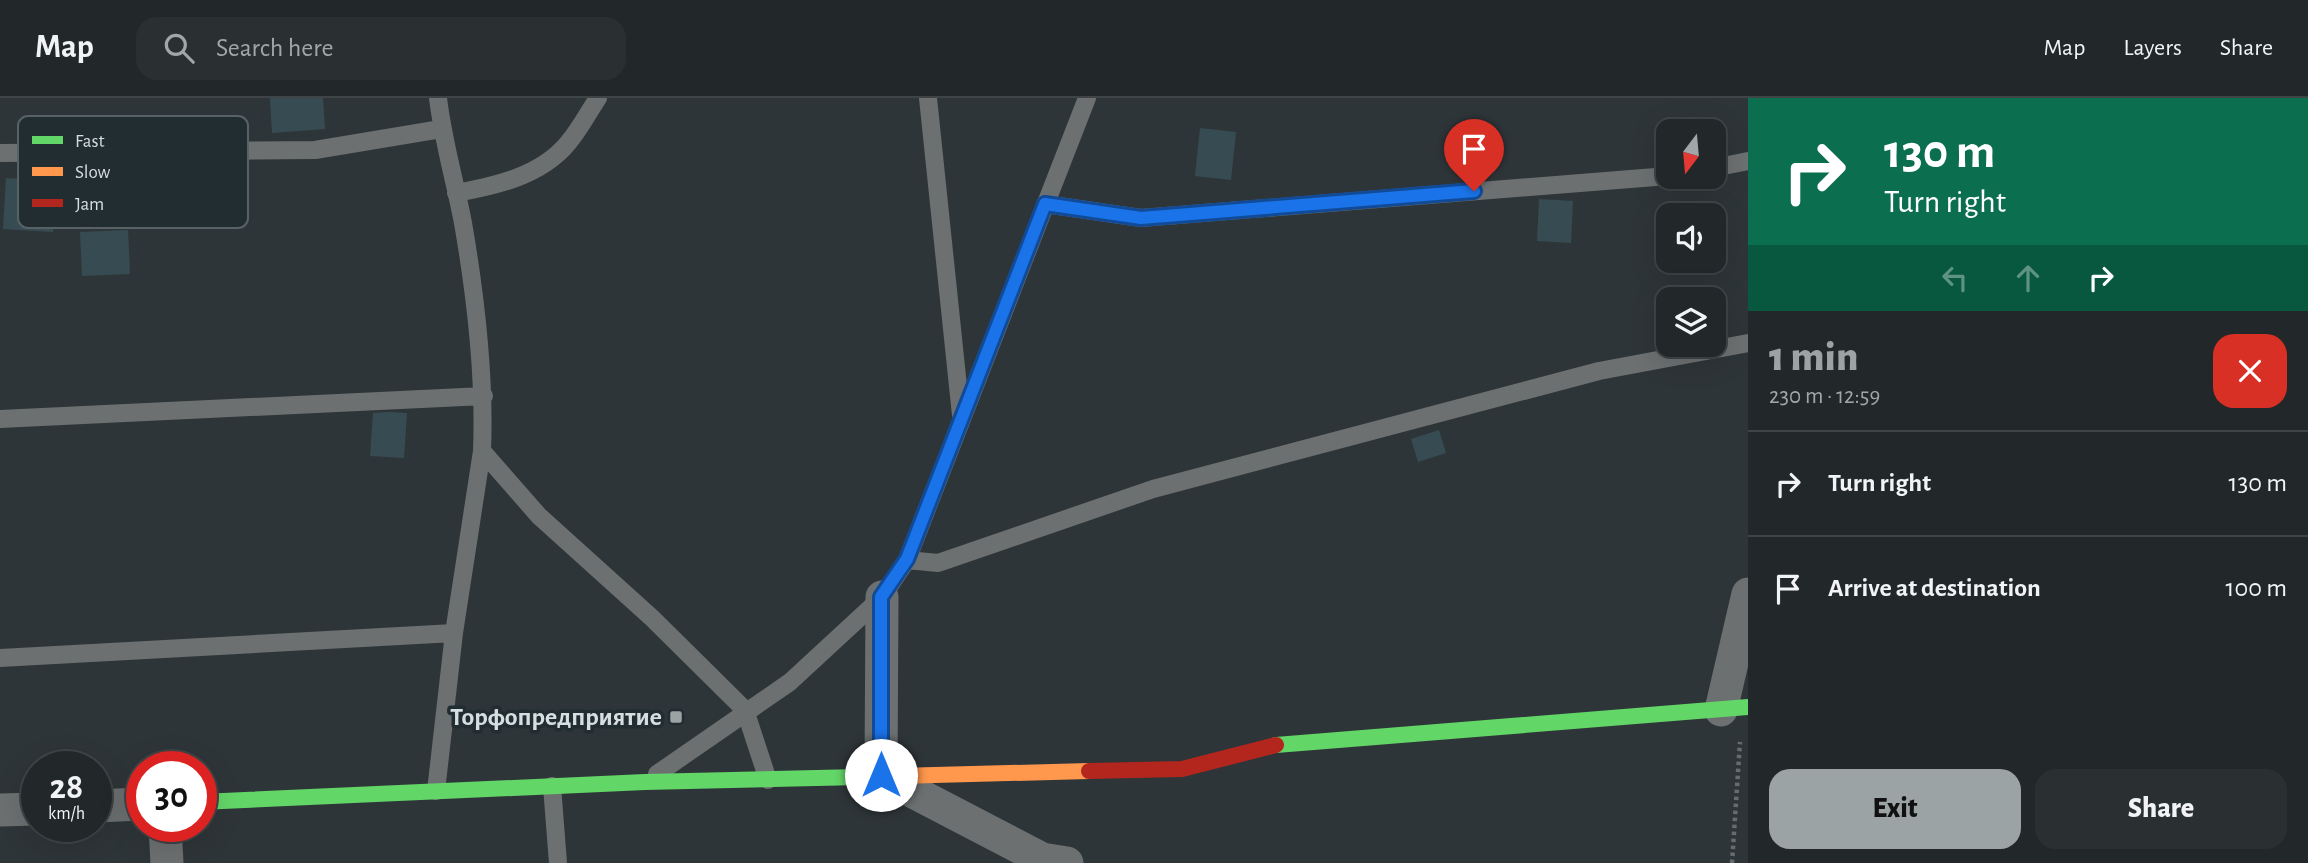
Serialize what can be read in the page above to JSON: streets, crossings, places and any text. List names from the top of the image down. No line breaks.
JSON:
{"places":{"transit":["Торфопредприятие"]},"legend":["Fast","Slow","Jam"],"north":"bottom","page":{"header":"Map","search":"Search here","nav":["Map","Layers","Share"],"turn":["130 m","Turn right"],"heading":["1 min","230 m · 12:59"],"list":[{"name":"Turn right","value":"130 m"},{"name":"Arrive at destination","value":"100 m"}],"speed":"28 km/h","limit":"30","buttons":["Exit","Share"]}}
